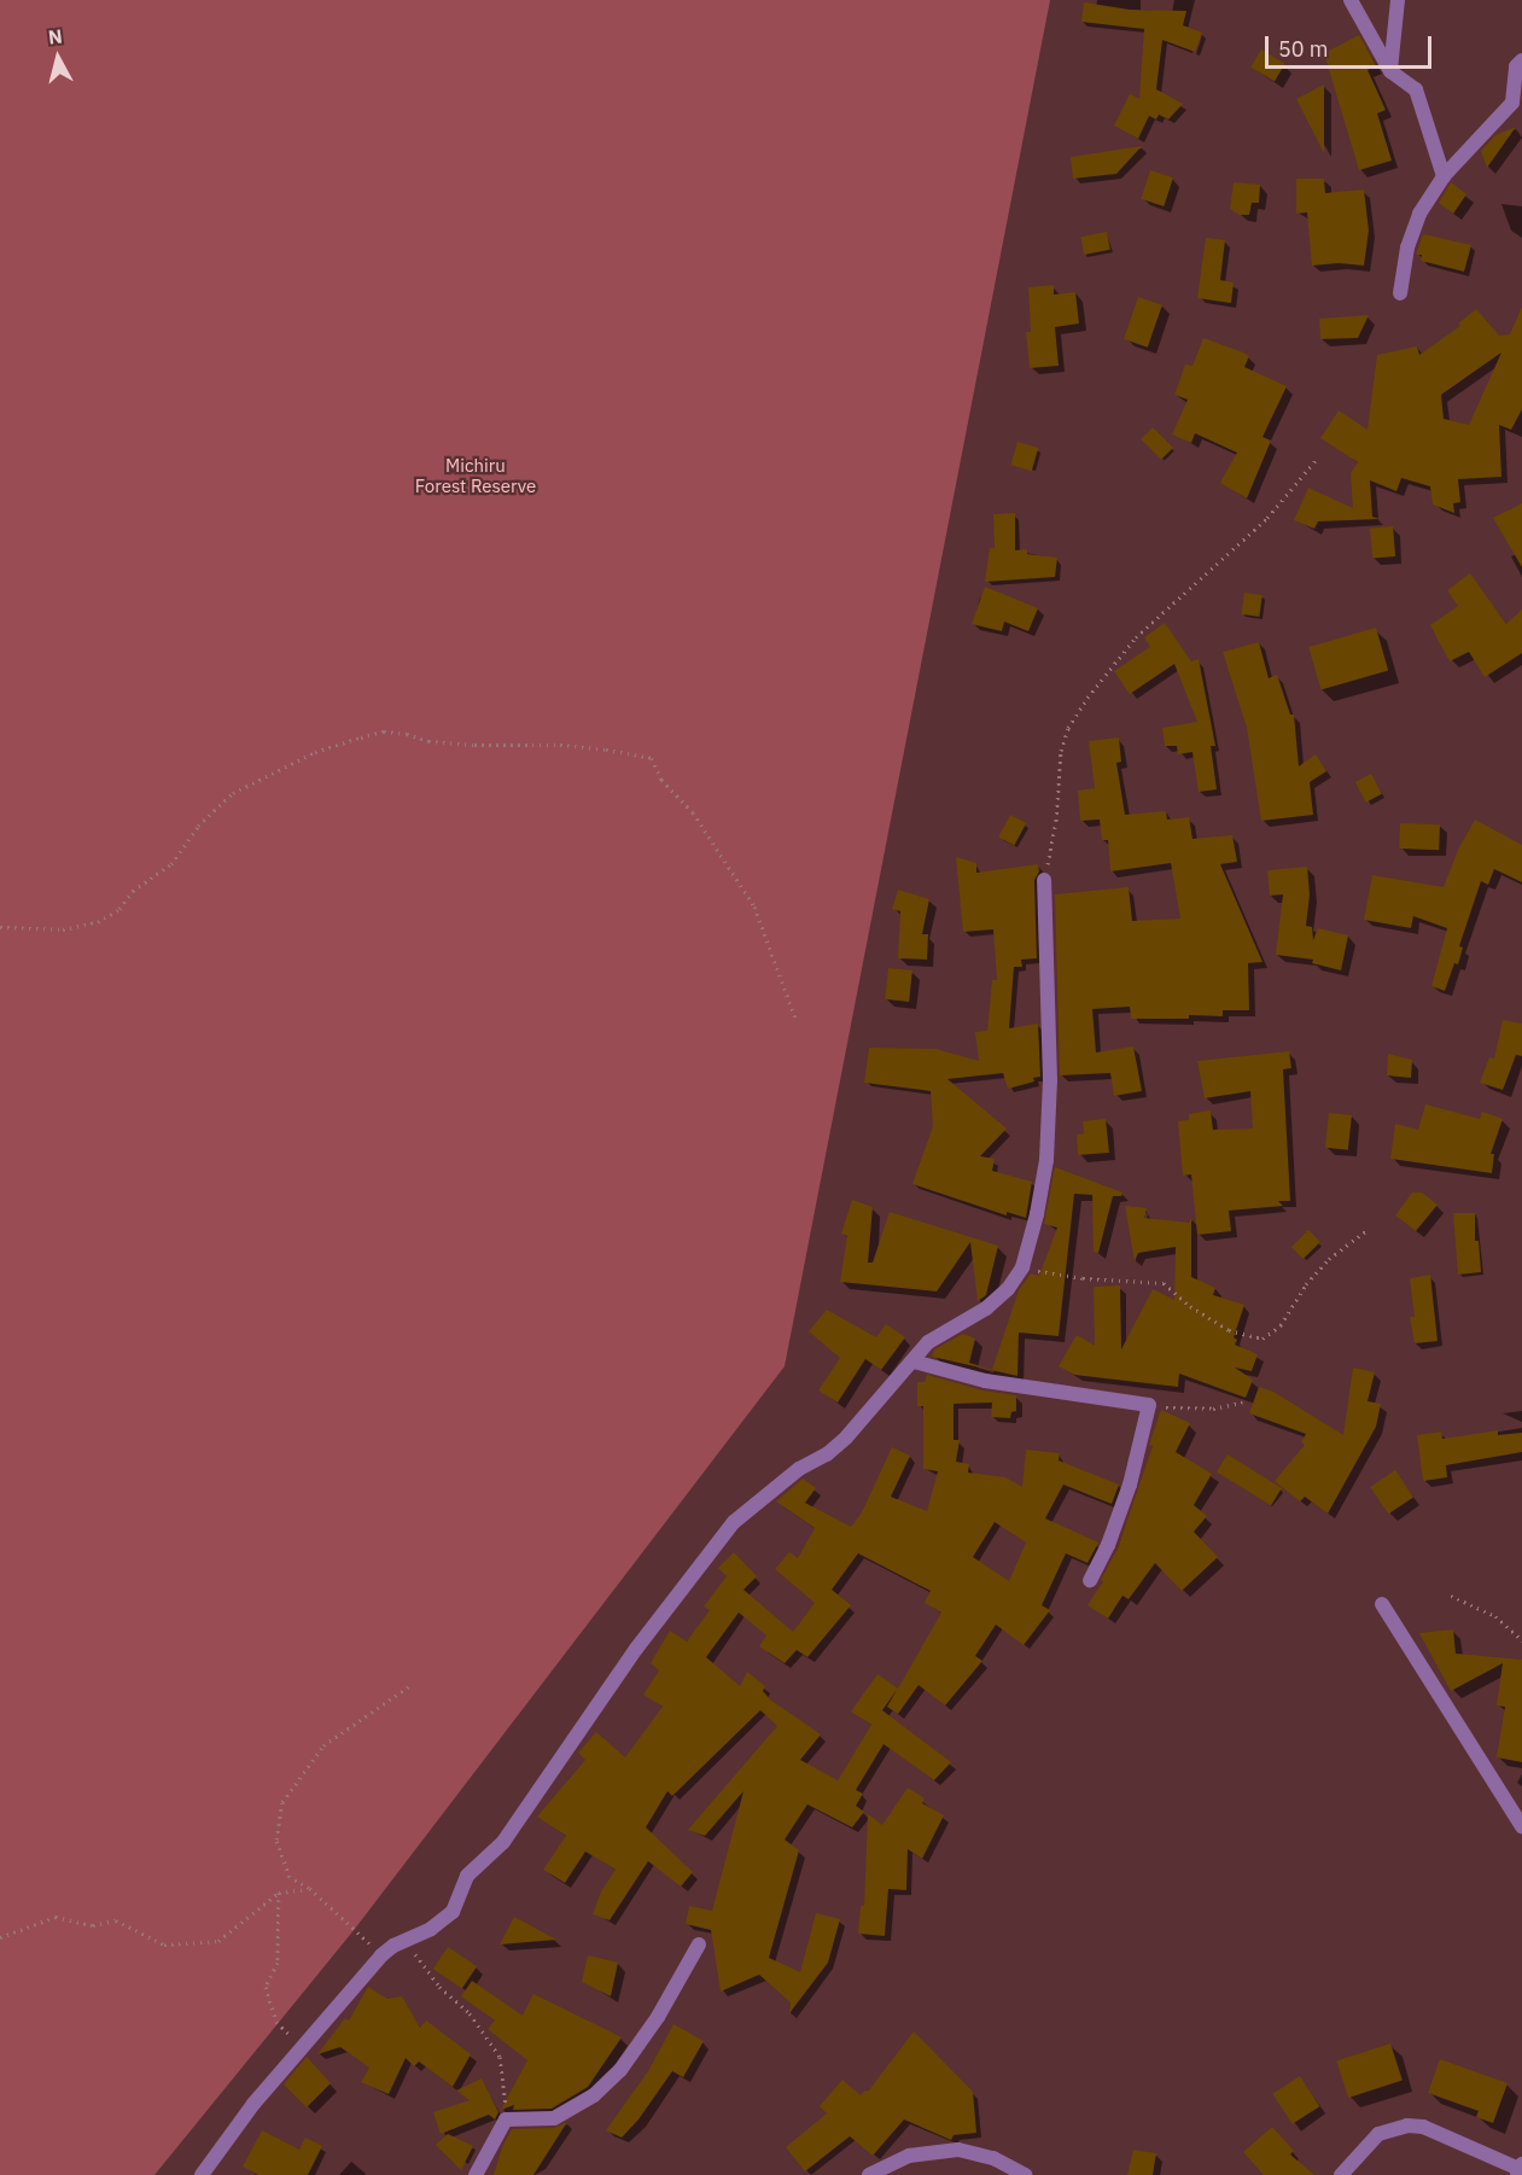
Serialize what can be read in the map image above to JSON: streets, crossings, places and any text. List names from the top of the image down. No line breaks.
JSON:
{"parks":["Michiru Forest Reserve"],"scale_bar":"50 m","north":"top"}
